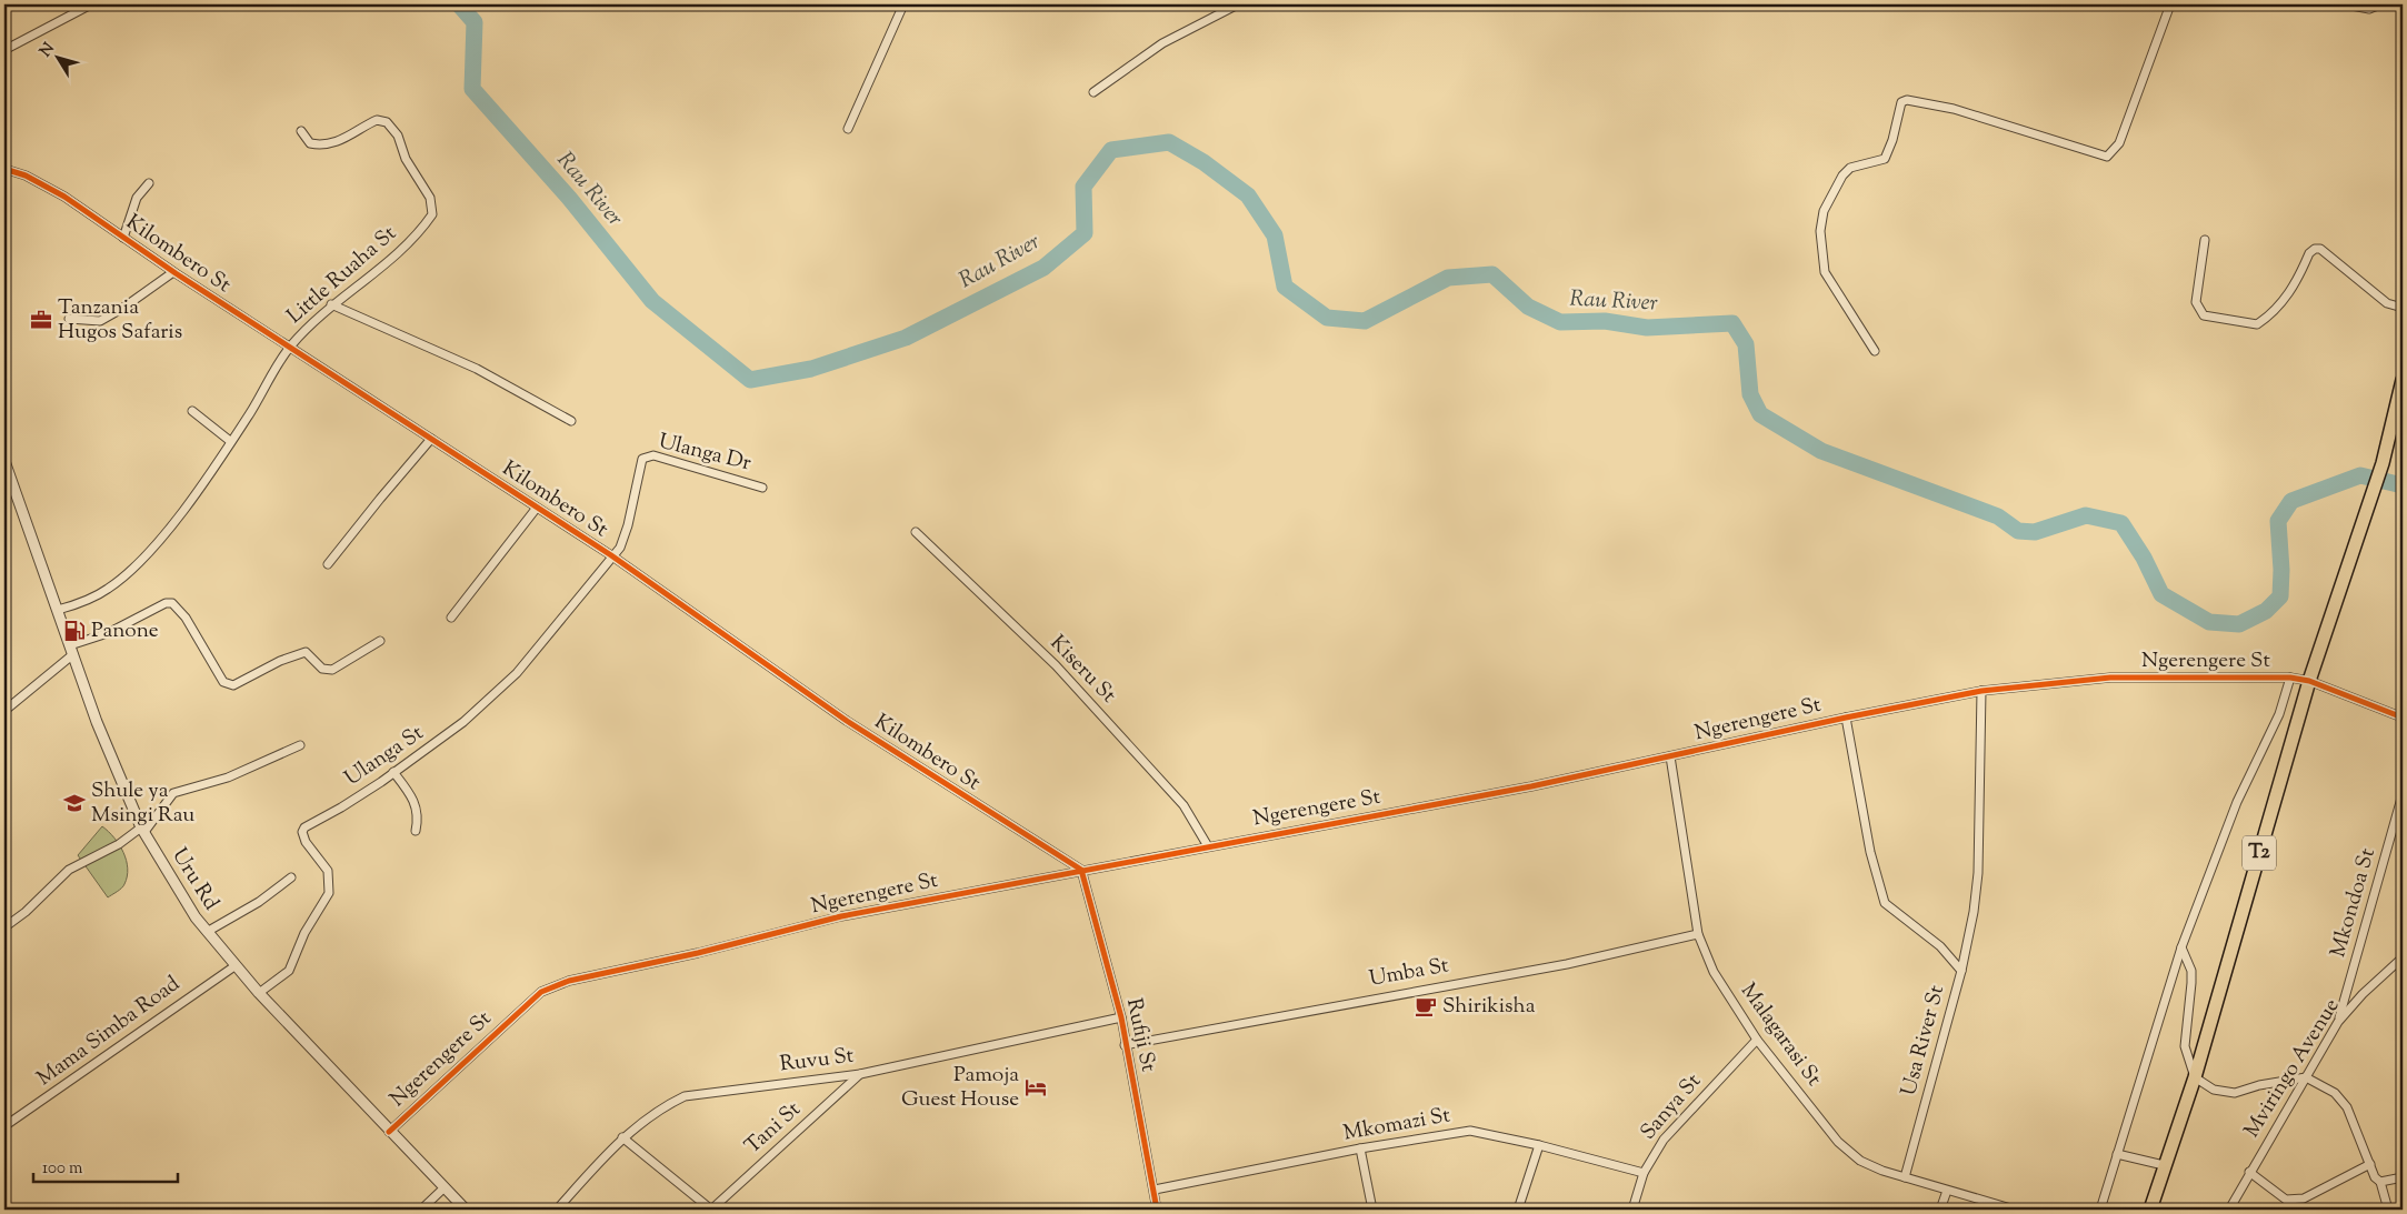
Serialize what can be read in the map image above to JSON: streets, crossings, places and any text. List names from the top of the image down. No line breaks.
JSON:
{"streets":{"highway":["T2"],"street":["Kilombero St","Little Ruaha St","Ulanga Dr","Ngerengere St","Kiseru St","Ulanga St","Uru Rd","Mkondoa St","Umba St","Mama Simba Road","Rufiji St","Malagarasi St","Usa River St","Ruvu St","Mviringo Avenue","Sanya St","Mkomazi St","Tani St"]},"crossings":[["Kilombero St","Little Ruaha St"],["Kilombero St","Ulanga Dr"],["Kilombero St","Ngerengere St"],["Kilombero St","Ulanga St"],["Kilombero St","Rufiji St"],["Little Ruaha St","Uru Rd"],["Ulanga Dr","Ulanga St"],["Ngerengere St","Kiseru St"],["Ngerengere St","T2"],["Ngerengere St","Uru Rd"],["Ngerengere St","Rufiji St"],["Ngerengere St","Malagarasi St"],["Ngerengere St","Usa River St"],["Ulanga St","Uru Rd"],["Uru Rd","Mama Simba Road"],["Mkondoa St","Mviringo Avenue"],["Umba St","Rufiji St"],["Umba St","Malagarasi St"],["Rufiji St","Ruvu St"],["Rufiji St","Mkomazi St"],["Malagarasi St","Usa River St"],["Malagarasi St","Sanya St"],["Ruvu St","Tani St"],["Sanya St","Mkomazi St"]],"water":["Rau River"],"places":{"office":["Tanzania Hugos Safaris"],"fuel station":["Panone"],"school or university":["Shule ya Msingi Rau"],"cafe":["Shirikisha"],"hotel":["Pamoja Guest House"]},"scale_bar":"100 m","north":"top left"}
